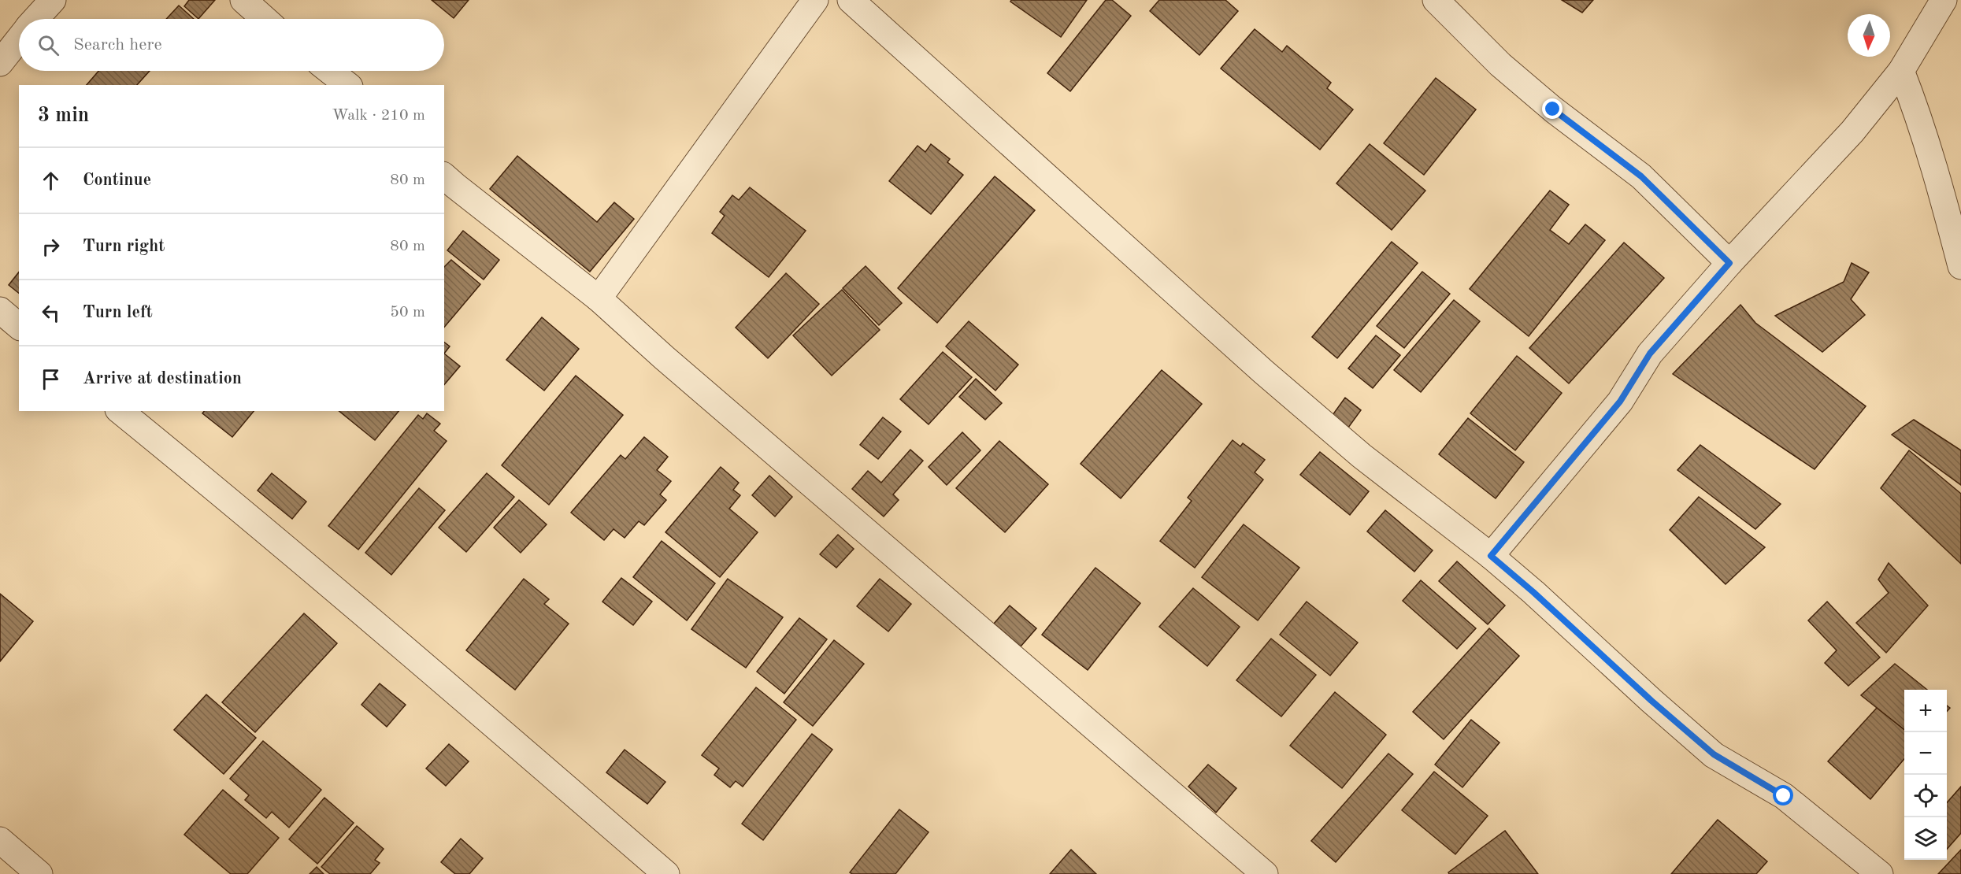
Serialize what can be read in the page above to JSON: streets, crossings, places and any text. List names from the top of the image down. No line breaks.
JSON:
{"north":"bottom","page":{"search":"Search here","heading":["3 min","Walk · 210 m"],"list":[["Continue","80 m"],["Turn right","80 m"],["Turn left","50 m"],"Arrive at destination"],"map_buttons":["+","−"]}}
